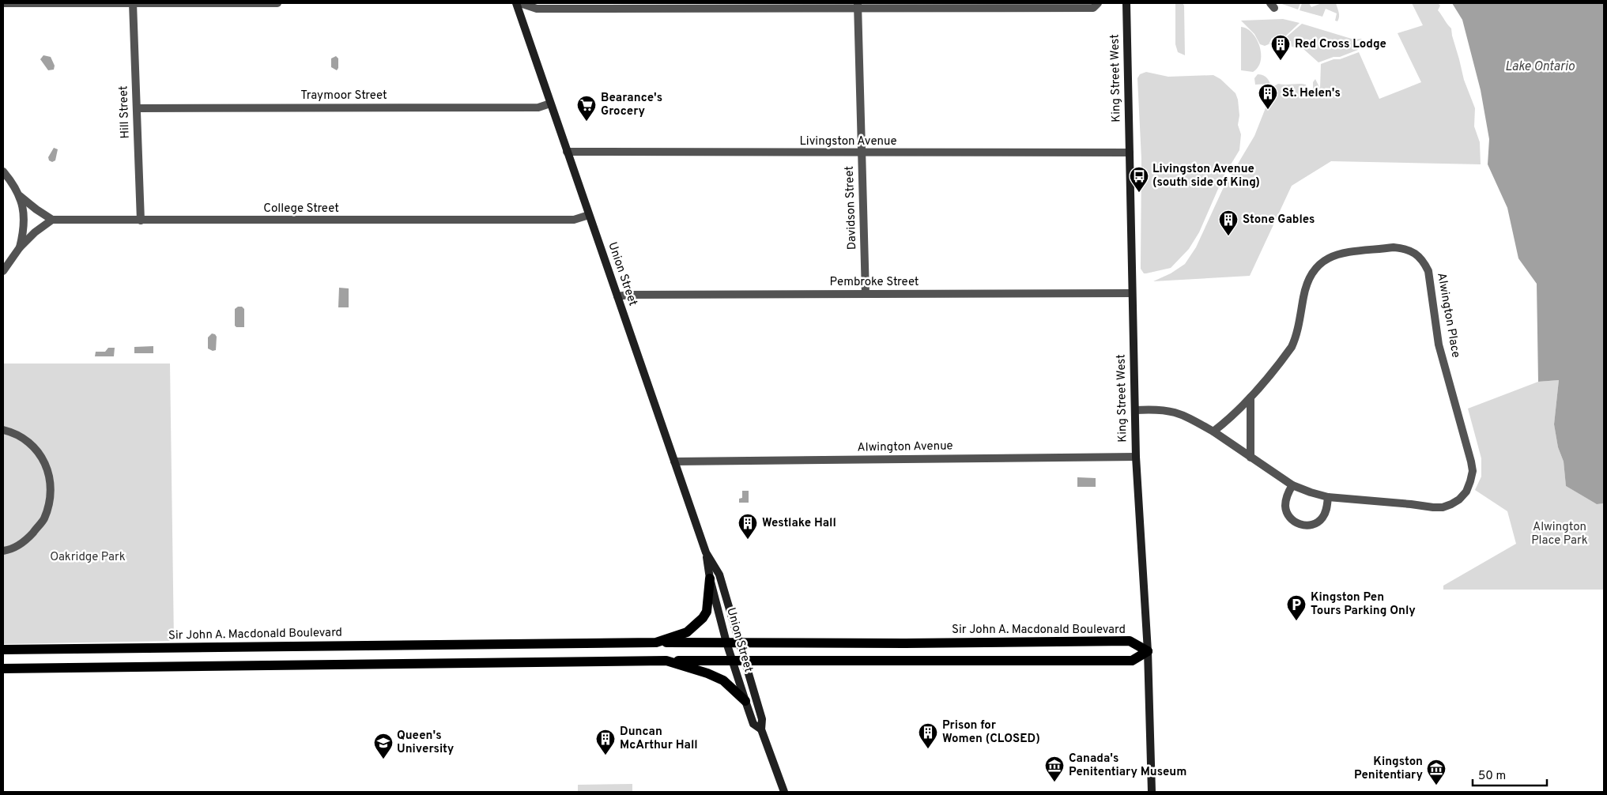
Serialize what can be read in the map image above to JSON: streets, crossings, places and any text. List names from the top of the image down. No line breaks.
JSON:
{"streets":{"main road":["King Street West","Union Street","Sir John A. Macdonald Boulevard"],"street":["Traymoor Street","Hill Street","Livingston Avenue","Davidson Street","College Street","Pembroke Street","Alwington Place","Alwington Avenue"]},"crossings":[["King Street West","Livingston Avenue"],["King Street West","Pembroke Street"],["King Street West","Alwington Place"],["King Street West","Alwington Avenue"],["King Street West","Sir John A. Macdonald Boulevard"],["Traymoor Street","Hill Street"],["Traymoor Street","Union Street"],["Hill Street","College Street"],["Livingston Avenue","Davidson Street"],["Livingston Avenue","Union Street"],["Davidson Street","Pembroke Street"],["College Street","Union Street"],["Union Street","Pembroke Street"],["Union Street","Alwington Avenue"],["Union Street","Sir John A. Macdonald Boulevard"]],"water":["Lake Ontario"],"parks":["Alwington Place Park","Oakridge Park"],"places":{"building":["Red Cross Lodge","St. Helen's","Stone Gables","Westlake Hall","Prison for Women (CLOSED)","Duncan McArthur Hall"],"supermarket":["Bearance's Grocery"],"bus stop":["Livingston Avenue (south side of King)"],"parking":["Kingston Pen Tours Parking Only"],"school or university":["Queen's University"],"museum":["Canada's Penitentiary Museum","Kingston Penitentiary"]},"scale_bar":"50 m"}
